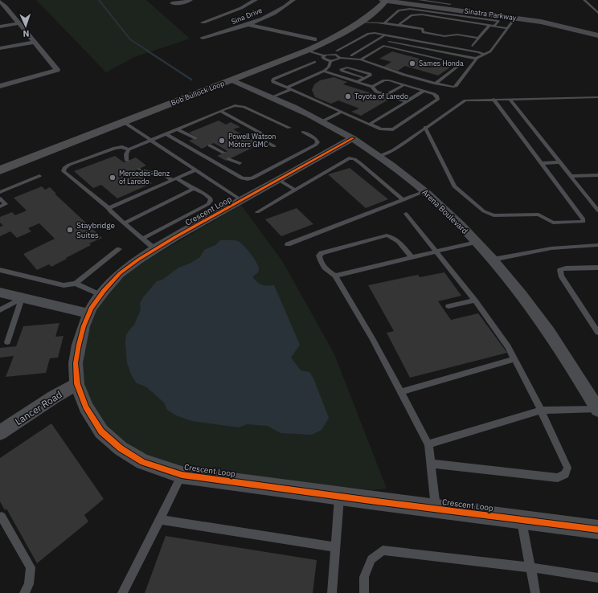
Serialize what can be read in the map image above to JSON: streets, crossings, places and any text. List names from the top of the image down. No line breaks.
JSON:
{"streets":{"highway":["Bob Bullock Loop"],"street":["Sinatra Parkway","Sina Drive","Crescent Loop","Arena Boulevard","Lancer Road"]},"crossings":[["Sinatra Parkway","Bob Bullock Loop"],["Bob Bullock Loop","Arena Boulevard"],["Crescent Loop","Arena Boulevard"],["Crescent Loop","Lancer Road"]],"places":["Sames Honda","Toyota of Laredo","Powell Watson Motors GMC","Mercedes-Benz of Laredo","Staybridge Suites"],"north":"bottom"}
